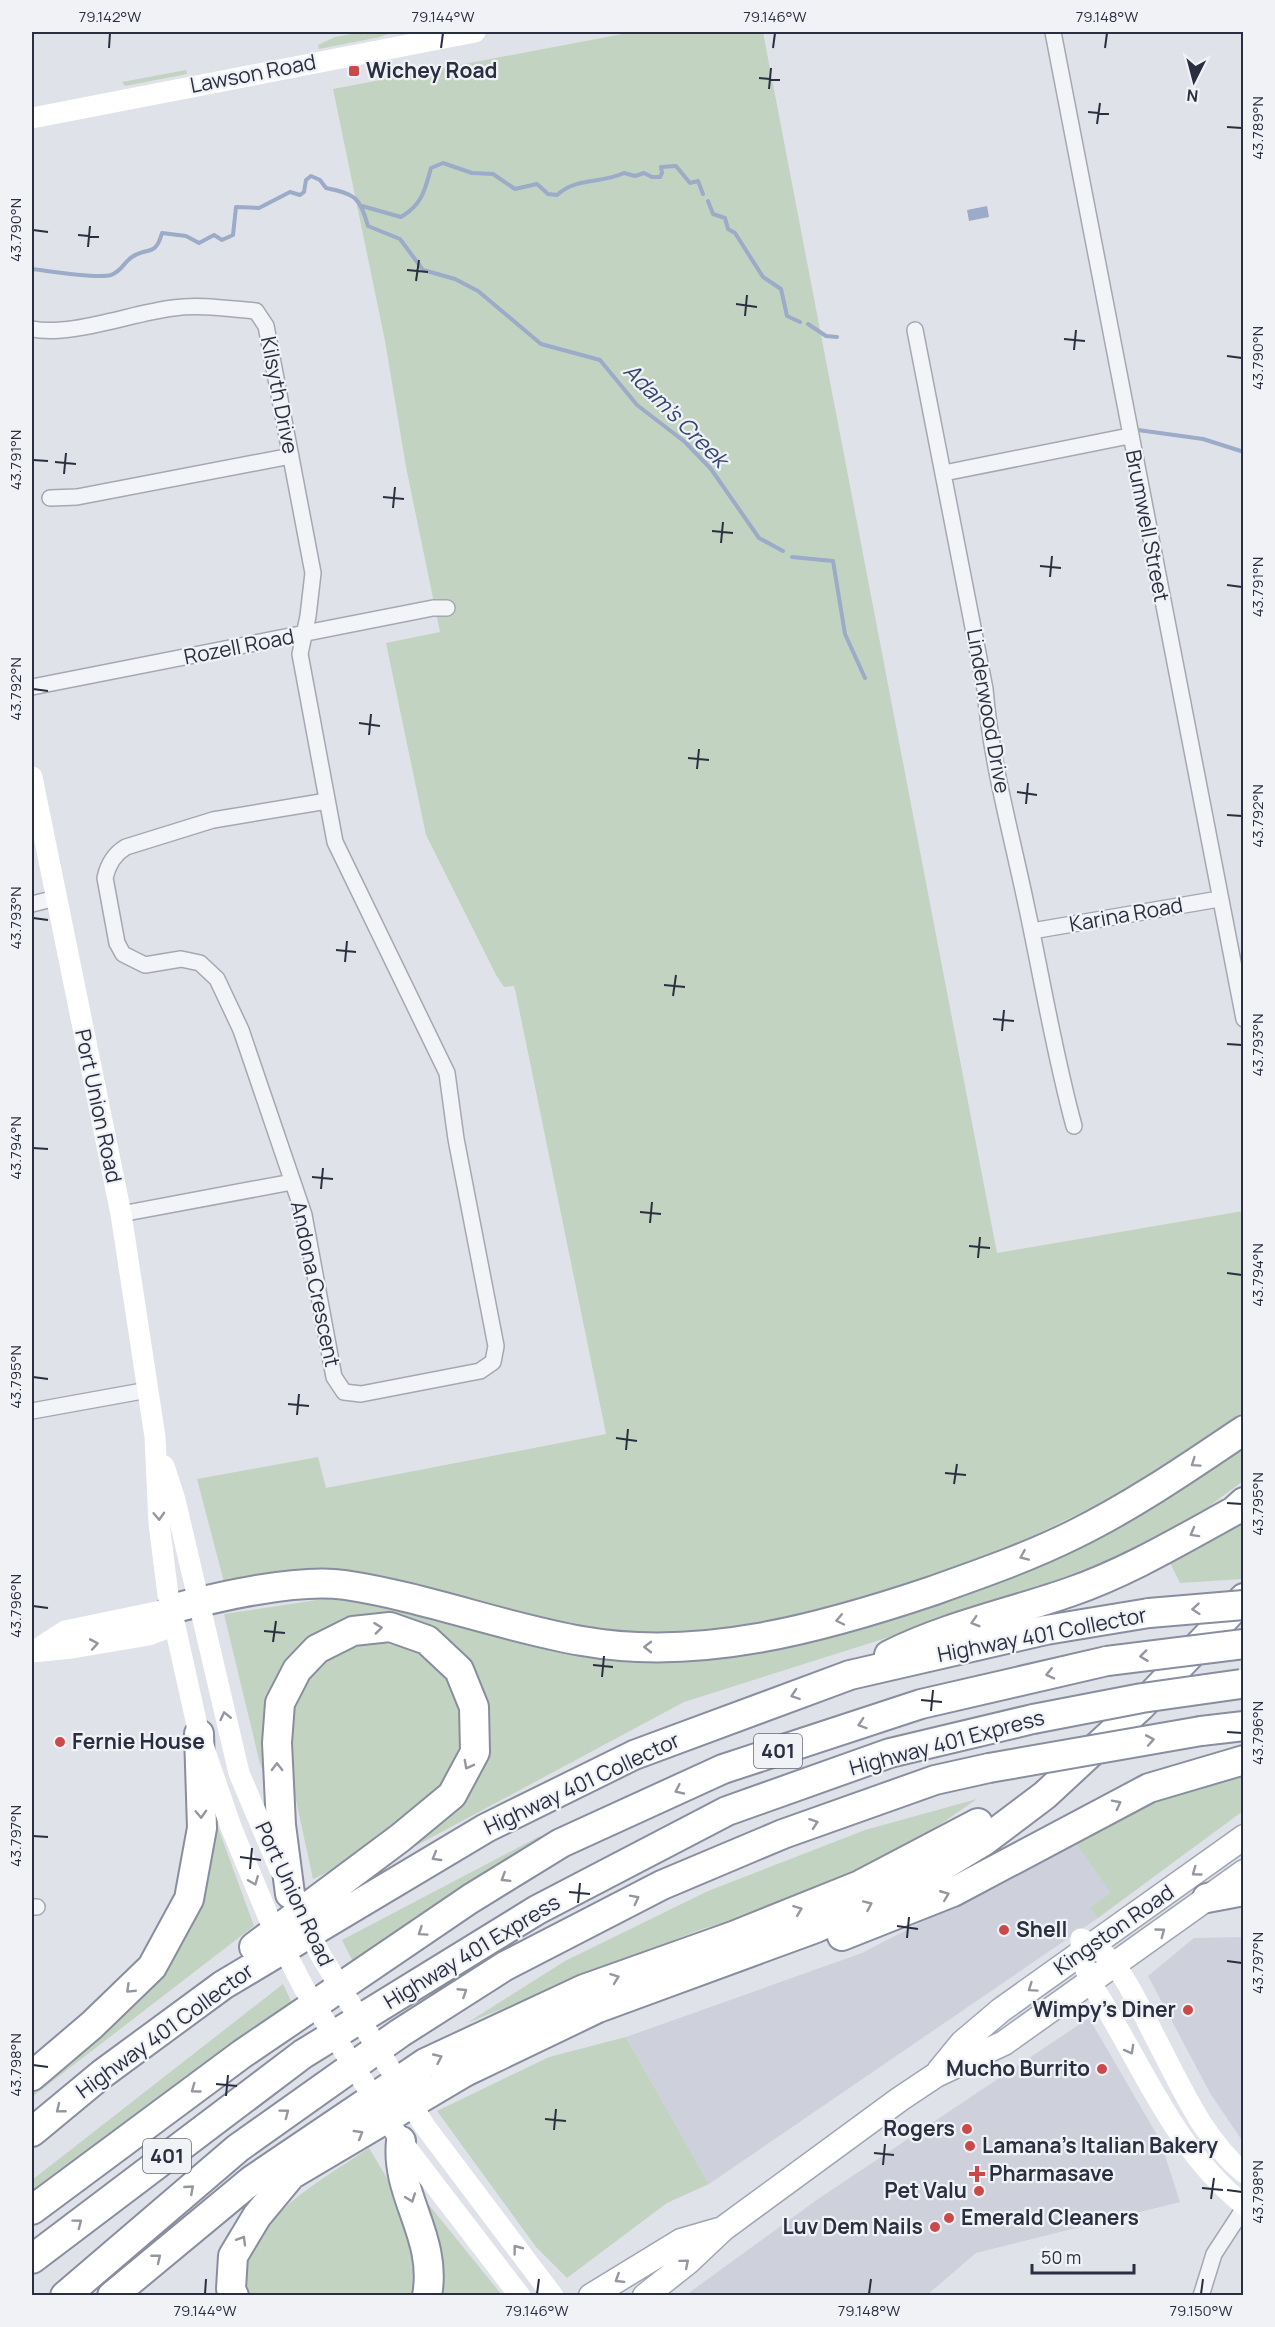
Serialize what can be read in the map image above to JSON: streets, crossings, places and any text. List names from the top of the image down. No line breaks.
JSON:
{"streets":{"highway":["Highway 401 Collector","Highway 401 Express","401"],"main road":["Lawson Road","Port Union Road","Kingston Road"],"street":["Kilsyth Drive","Brumwell Street","Rozell Road","Linderwood Drive","Karina Road","Andona Crescent"]},"crossings":[["Kilsyth Drive","Rozell Road"],["Kilsyth Drive","Andona Crescent"],["Brumwell Street","Karina Road"],["Rozell Road","Andona Crescent"],["Linderwood Drive","Karina Road"]],"water":["Adam's Creek"],"places":{"transit":["Wichey Road"],"other":["Fernie House","Shell","Wimpy's Diner","Mucho Burrito","Rogers","Lamana's Italian Bakery","Pet Valu","Emerald Cleaners","Luv Dem Nails"],"health":["Pharmasave"]},"scale_bar":"50 m","north":"bottom","coordinates":["79.142°W","79.144°W","79.146°W","79.148°W","43.789°N","43.790°N","43.791°N","43.792°N","43.793°N","43.794°N","43.795°N","43.796°N","43.797°N","43.798°N","79.150°W"]}
